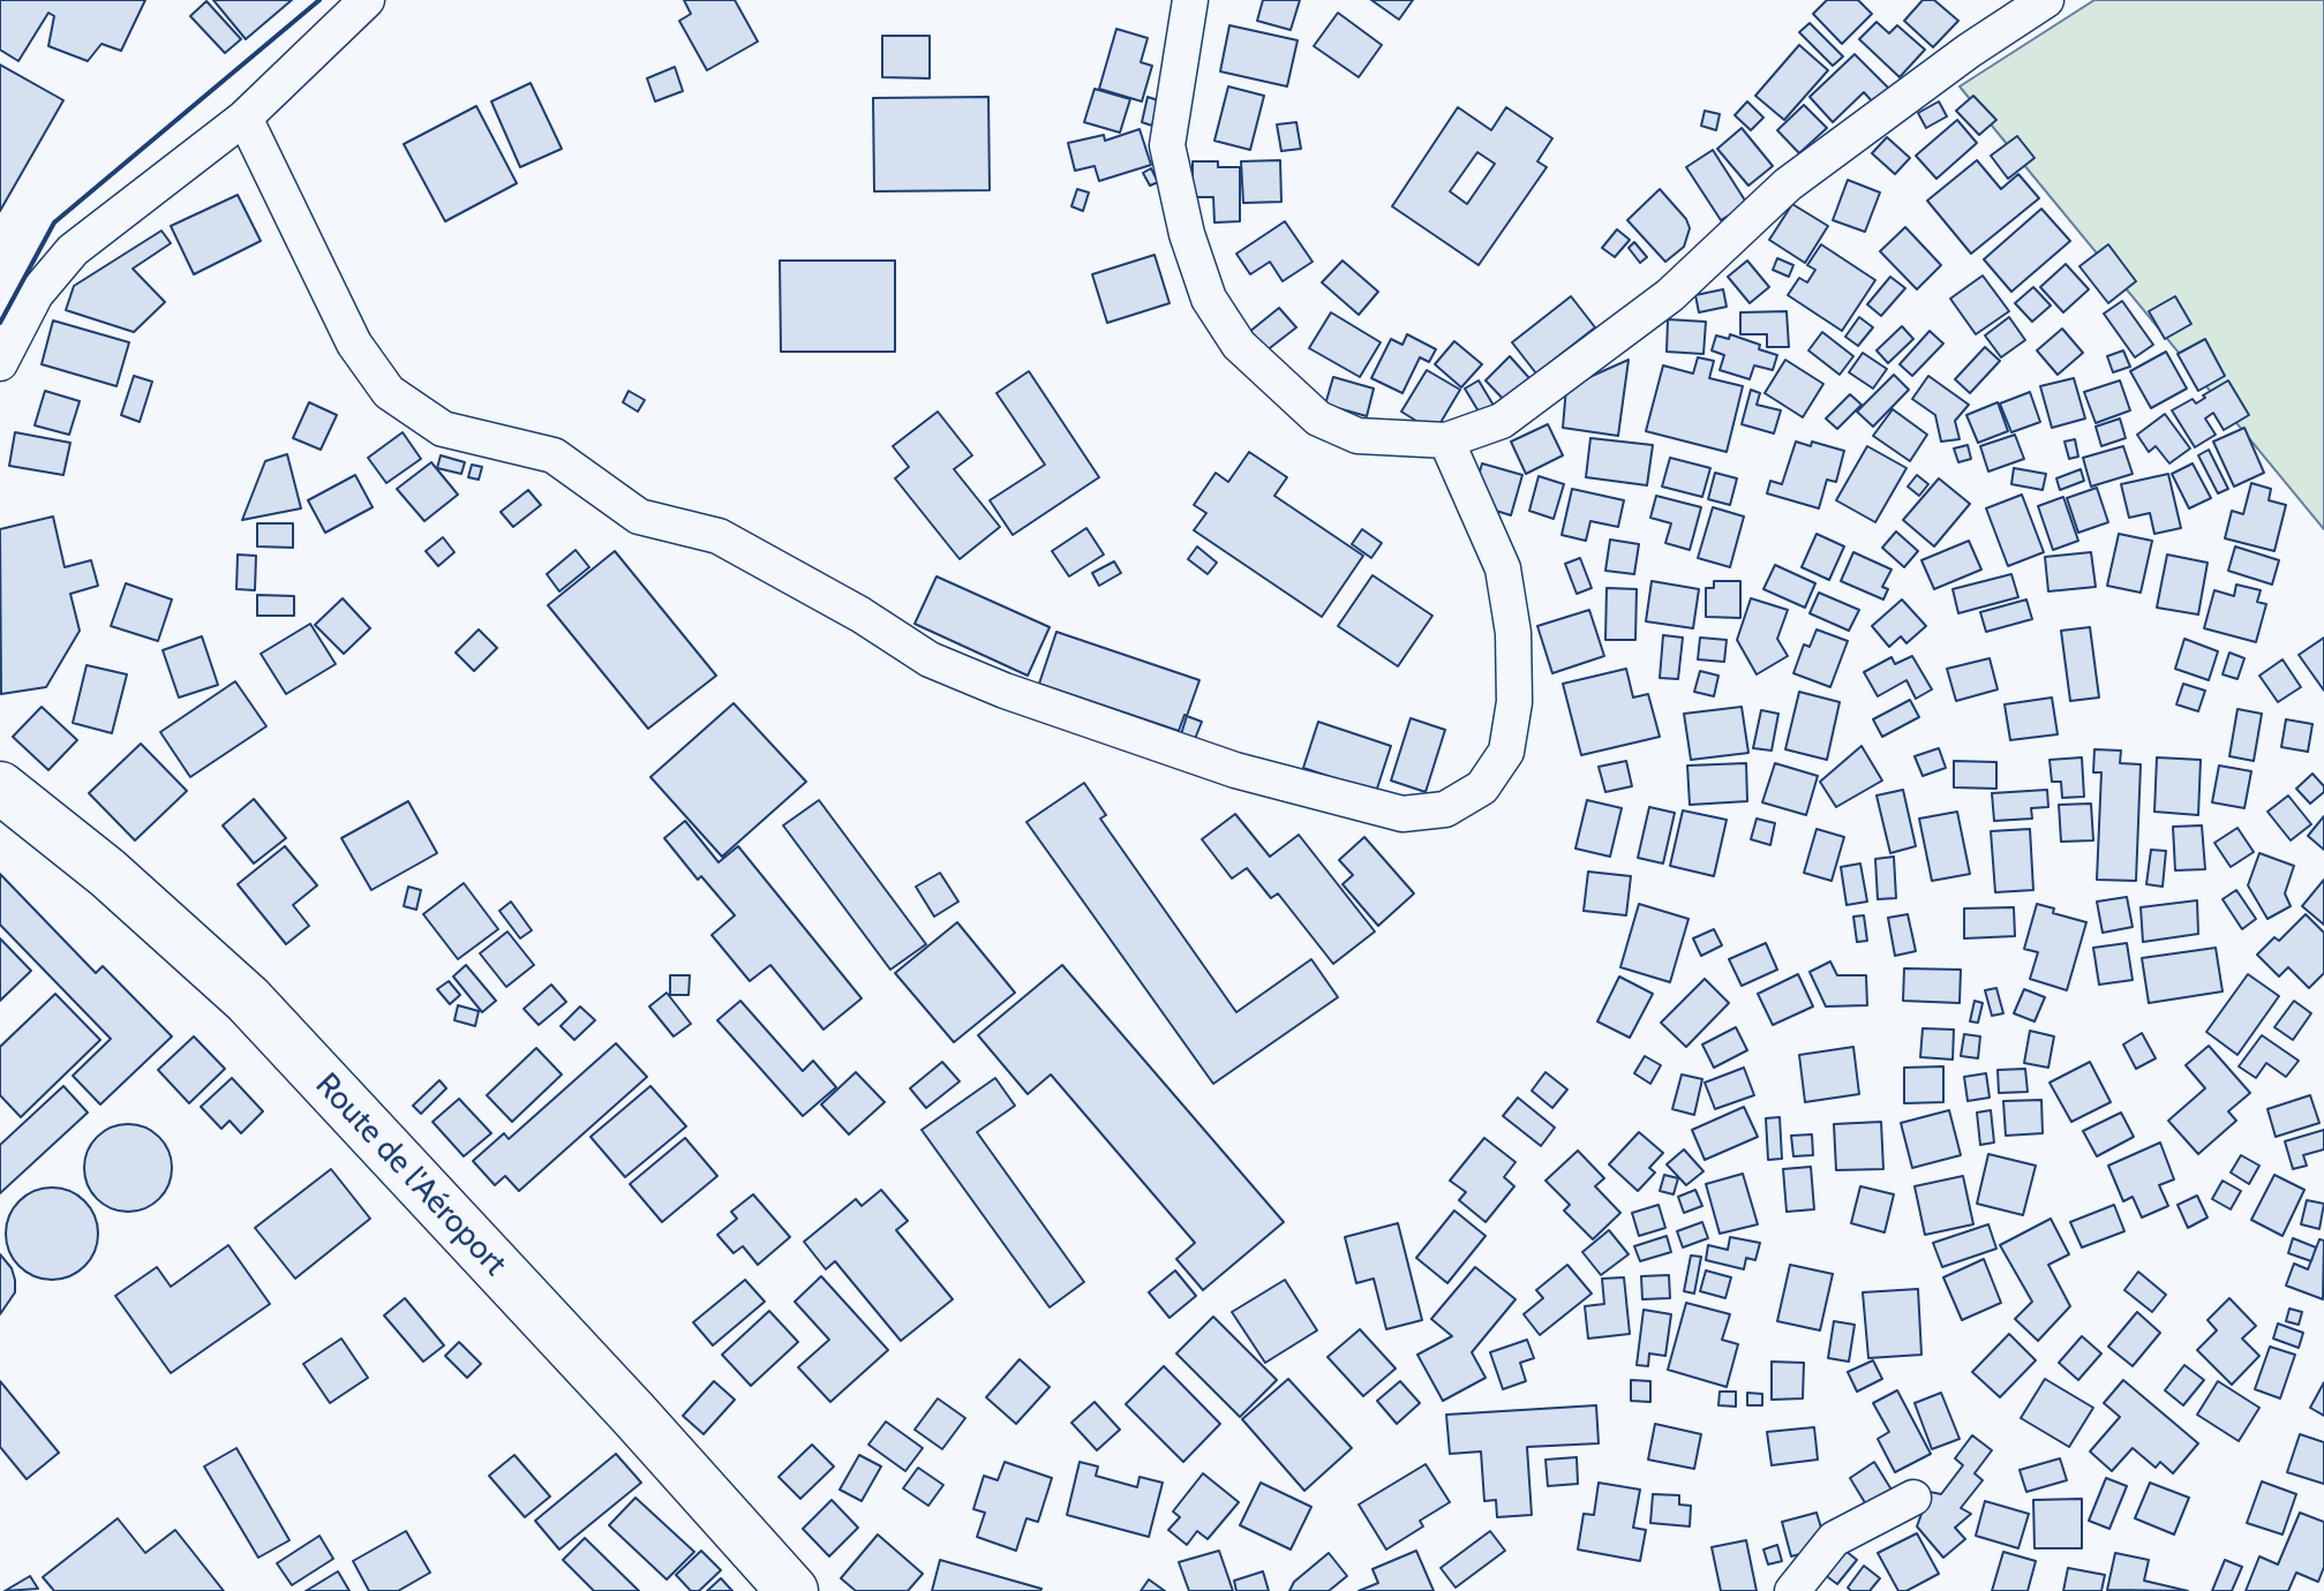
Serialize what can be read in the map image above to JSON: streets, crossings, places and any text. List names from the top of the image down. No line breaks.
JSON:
{"streets":{"highway":["Route de l'Aéroport"]}}
